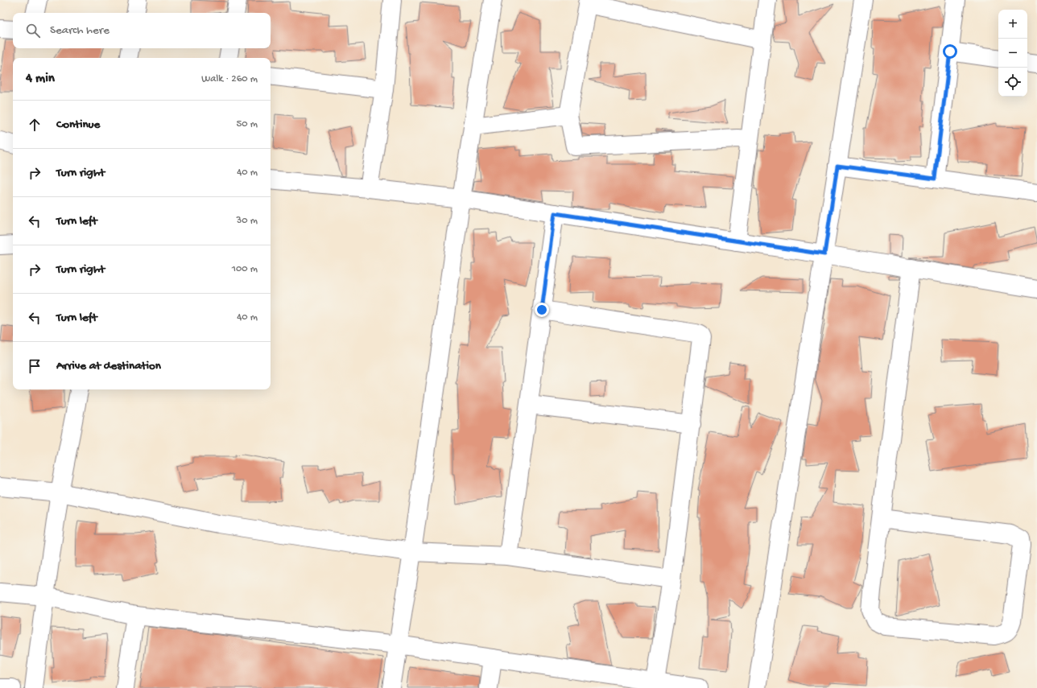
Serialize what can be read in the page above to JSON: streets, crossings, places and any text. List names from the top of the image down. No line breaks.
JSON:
{"page":{"map_buttons":["+","−"],"search":"Search here","heading":["4 min","Walk · 260 m"],"list":[["Continue","50 m"],["Turn right","40 m"],["Turn left","30 m"],["Turn right","100 m"],["Turn left","40 m"],"Arrive at destination"]}}
